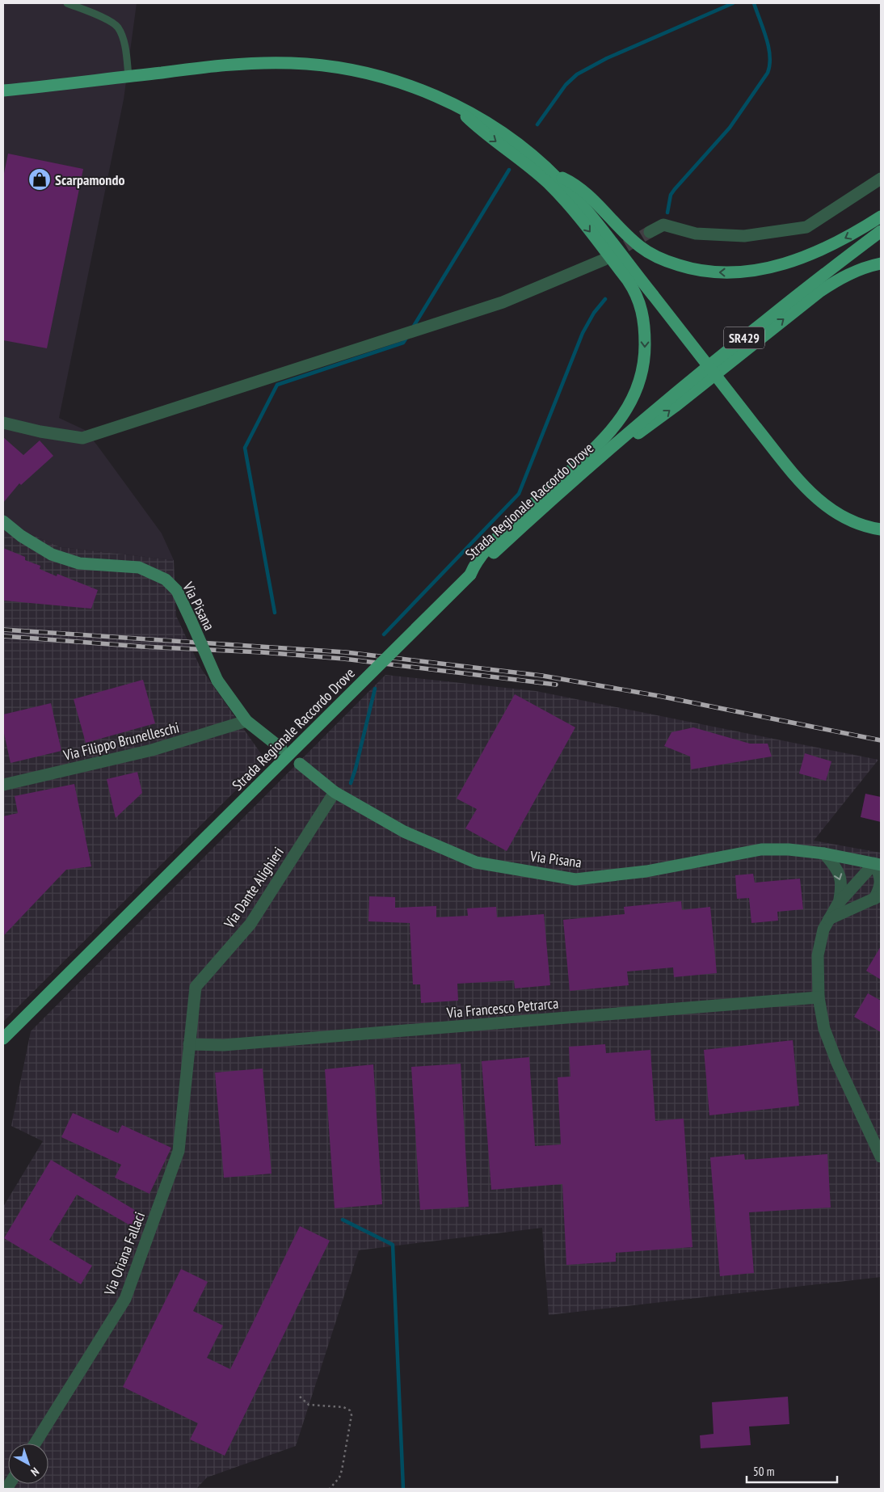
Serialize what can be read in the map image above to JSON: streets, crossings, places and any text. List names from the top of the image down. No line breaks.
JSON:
{"streets":{"main road":["SR429","Strada Regionale Raccordo Drove"],"street":["Via Pisana","Via Filippo Brunelleschi","Via Dante Alighieri","Via Francesco Petrarca","Via Oriana Fallaci"]},"crossings":[["SR429","Strada Regionale Raccordo Drove"],["Via Pisana","Via Filippo Brunelleschi"],["Via Pisana","Via Dante Alighieri"],["Via Dante Alighieri","Via Francesco Petrarca"],["Via Dante Alighieri","Via Oriana Fallaci"],["Via Francesco Petrarca","Via Oriana Fallaci"]],"places":{"shop":["Scarpamondo"]},"scale_bar":"50 m","north":"bottom right"}
